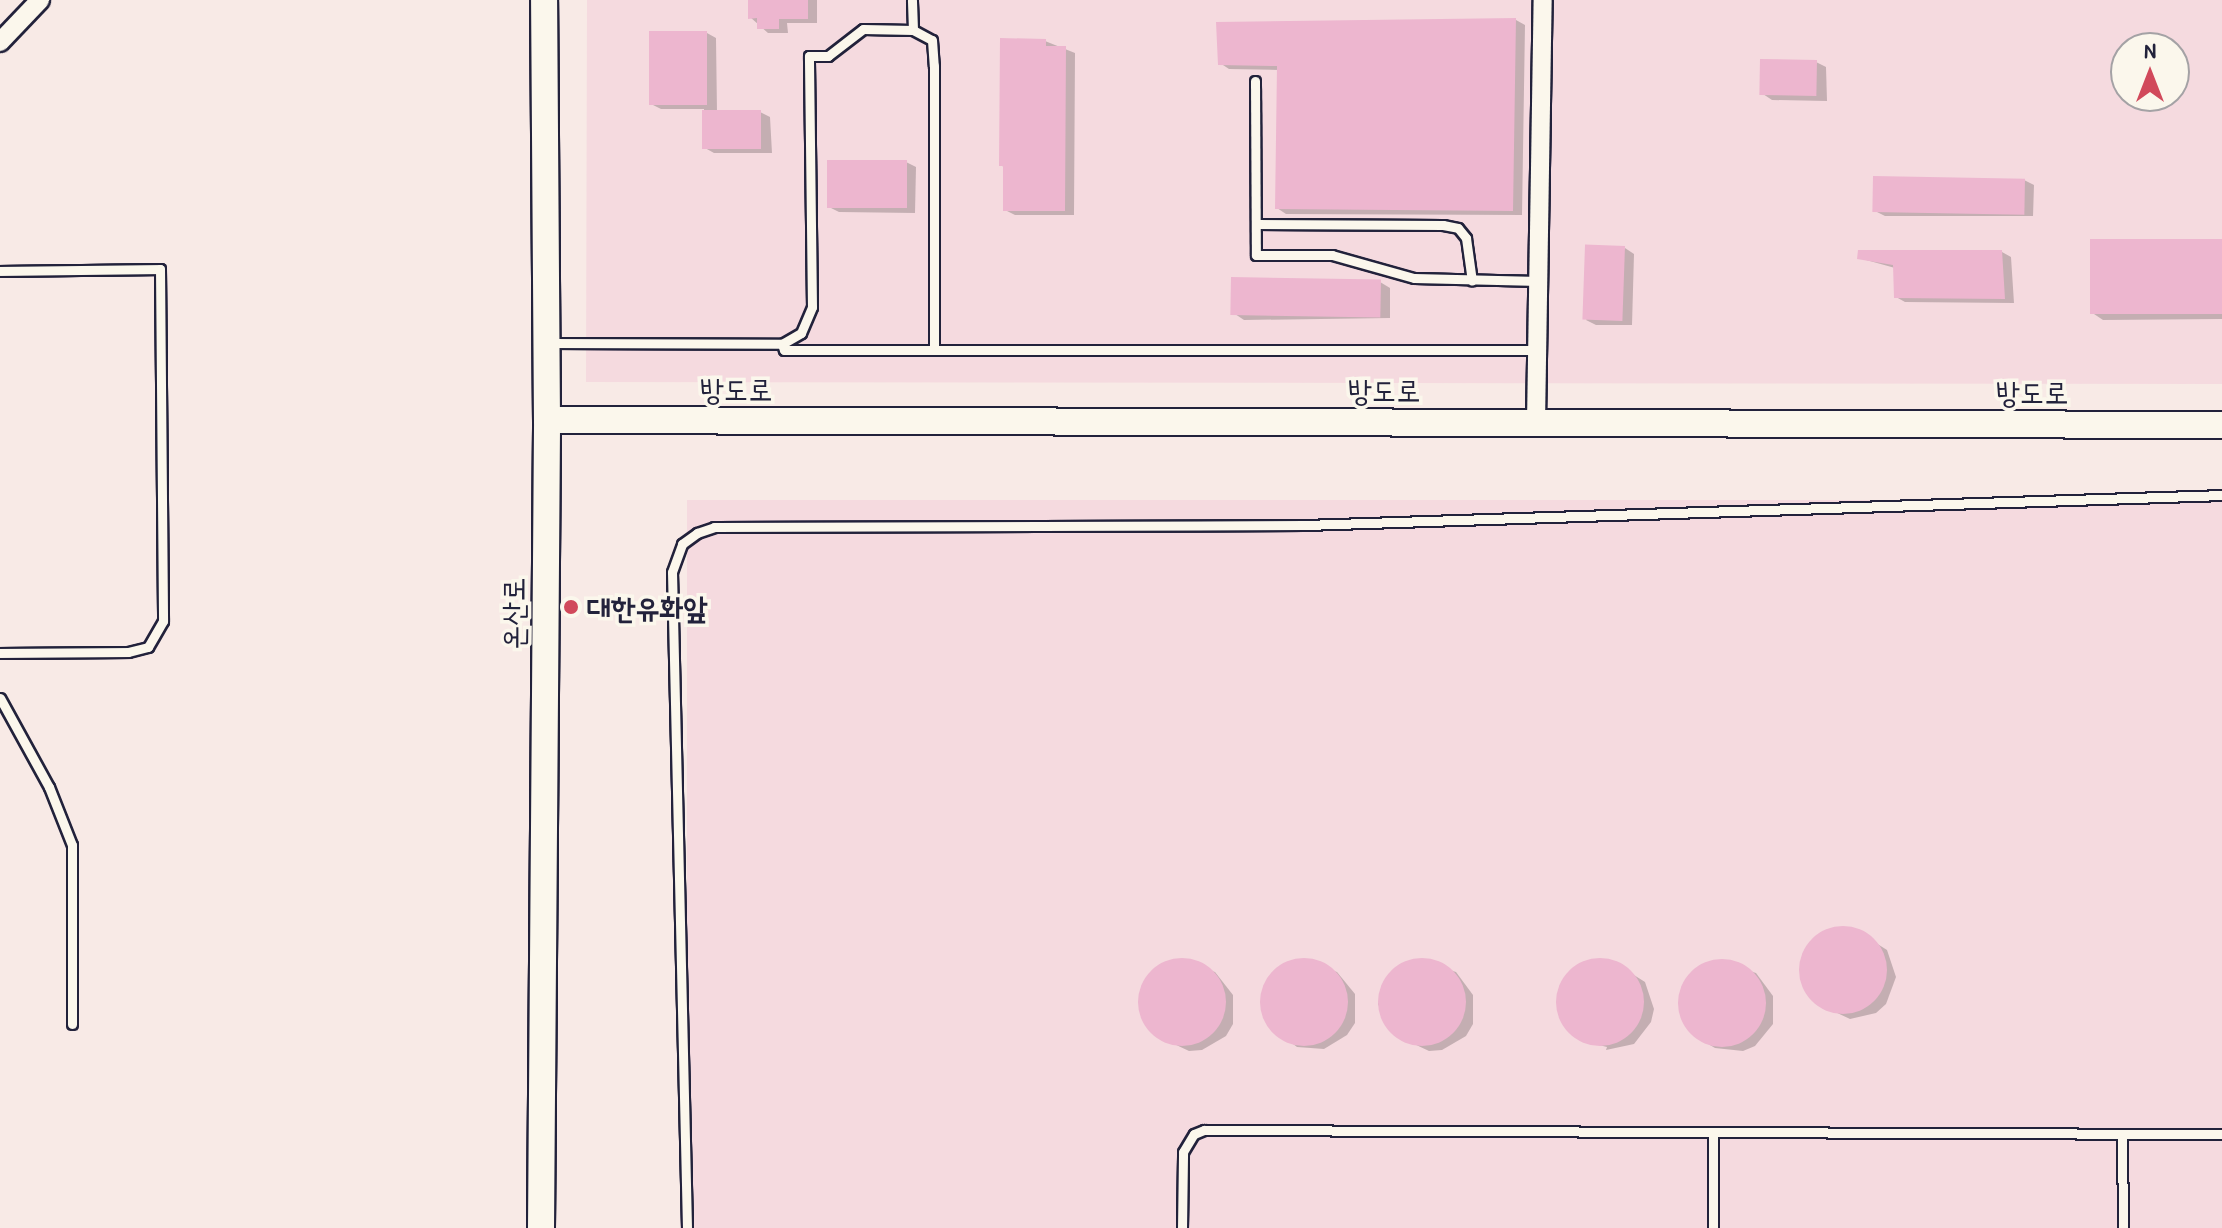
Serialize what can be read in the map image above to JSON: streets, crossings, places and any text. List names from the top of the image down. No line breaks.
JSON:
{"streets":{"street":["방도로","온산로"]},"crossings":[["방도로","온산로"]],"places":["대한유화앞"],"north":"top"}
